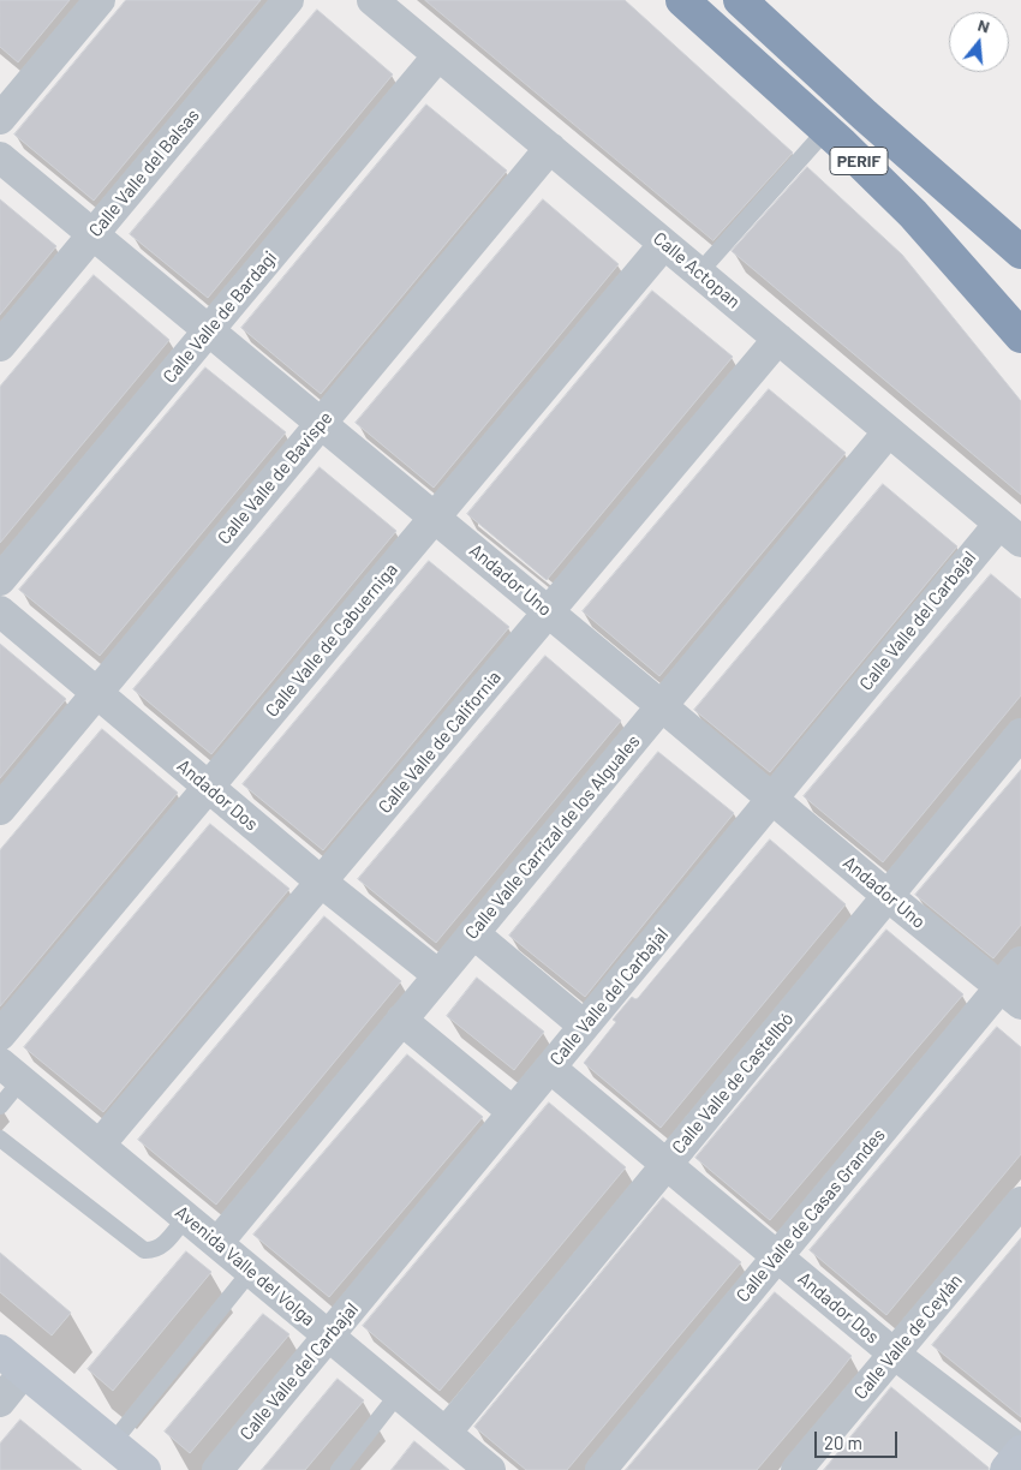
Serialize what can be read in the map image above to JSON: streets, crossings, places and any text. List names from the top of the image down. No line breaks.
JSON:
{"streets":{"highway":["PERIF"],"street":["Calle Valle del Balsas","Calle Actopan","Calle Valle de Bardagi","Calle Valle de Bavispe","Andador Uno","Calle Valle del Carbajal","Calle Valle de Cabuerniga","Calle Valle de California","Andador Dos","Calle Valle Carrizal de los Alguales","Calle Valle de Castellbó","Calle Valle de Casas Grandes","Avenida Valle del Volga","Calle Valle de Ceylán"]},"crossings":[["Calle Valle del Balsas","Andador Uno"],["Calle Actopan","Calle Valle de Bardagi"],["Calle Actopan","Calle Valle de Bavispe"],["Calle Actopan","Calle Valle del Carbajal"],["Calle Actopan","Calle Valle de Cabuerniga"],["Calle Actopan","Calle Valle de California"],["Calle Actopan","Calle Valle Carrizal de los Alguales"],["Calle Valle de Bardagi","Andador Uno"],["Calle Valle de Bavispe","Andador Uno"],["Calle Valle de Bavispe","Andador Dos"],["Andador Uno","Calle Valle del Carbajal"],["Andador Uno","Calle Valle de Cabuerniga"],["Andador Uno","Calle Valle de California"],["Andador Uno","Calle Valle Carrizal de los Alguales"],["Andador Uno","Calle Valle de Castellbó"],["Andador Uno","Calle Valle de Casas Grandes"],["Calle Valle del Carbajal","Andador Dos"],["Calle Valle del Carbajal","Avenida Valle del Volga"],["Calle Valle de Cabuerniga","Andador Dos"],["Calle Valle de California","Andador Dos"],["Calle Valle de California","Avenida Valle del Volga"],["Andador Dos","Calle Valle Carrizal de los Alguales"],["Andador Dos","Calle Valle de Castellbó"],["Andador Dos","Calle Valle de Casas Grandes"],["Andador Dos","Calle Valle de Ceylán"],["Calle Valle Carrizal de los Alguales","Avenida Valle del Volga"],["Calle Valle de Castellbó","Avenida Valle del Volga"]],"scale_bar":"20 m","north":"top"}
